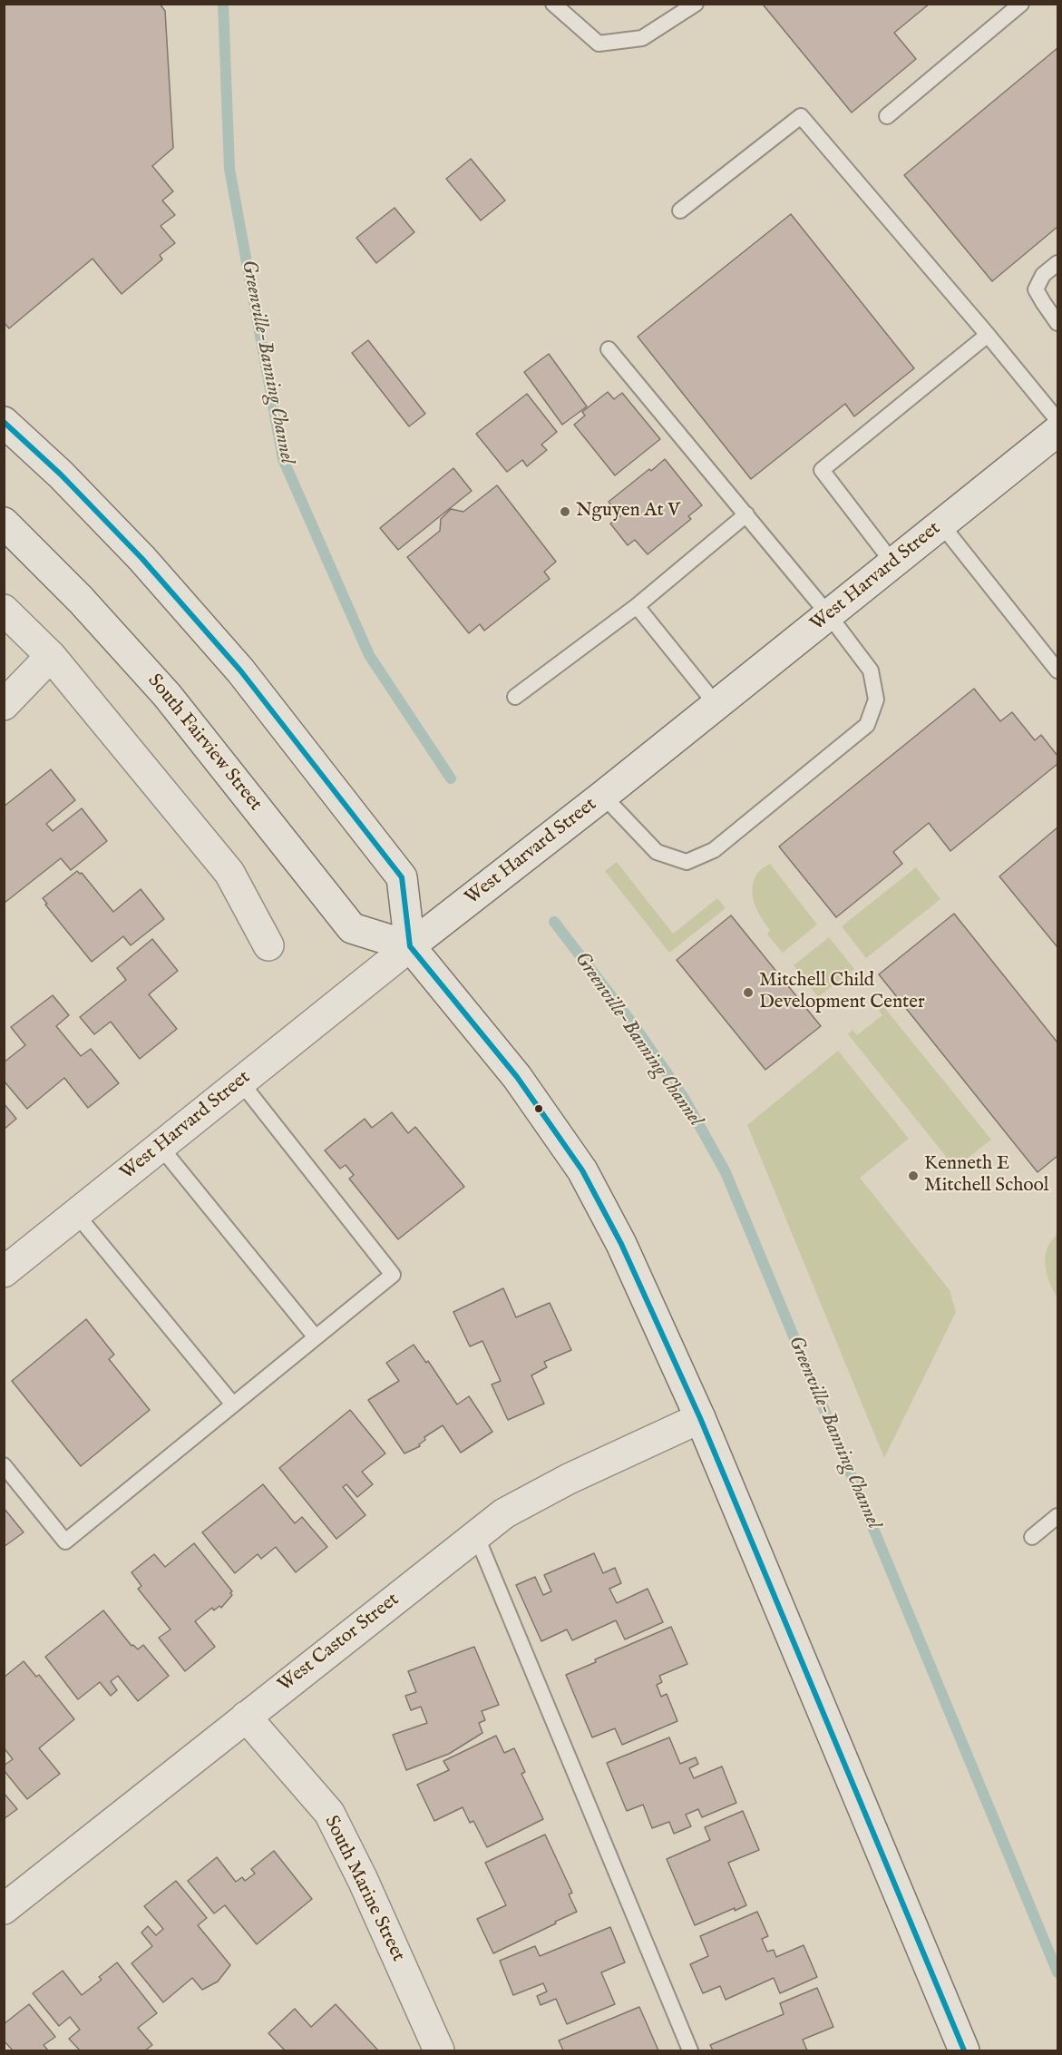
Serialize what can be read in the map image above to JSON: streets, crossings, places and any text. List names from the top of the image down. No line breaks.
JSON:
{"streets":{"street":["West Harvard Street","South Fairview Street","West Castor Street","South Marine Street"]},"crossings":[["West Harvard Street","South Fairview Street"],["West Castor Street","South Marine Street"]],"water":["Greenville-Banning Channel"],"places":["Nguyen At V","Mitchell Child Development Center","Kenneth E Mitchell School"]}
